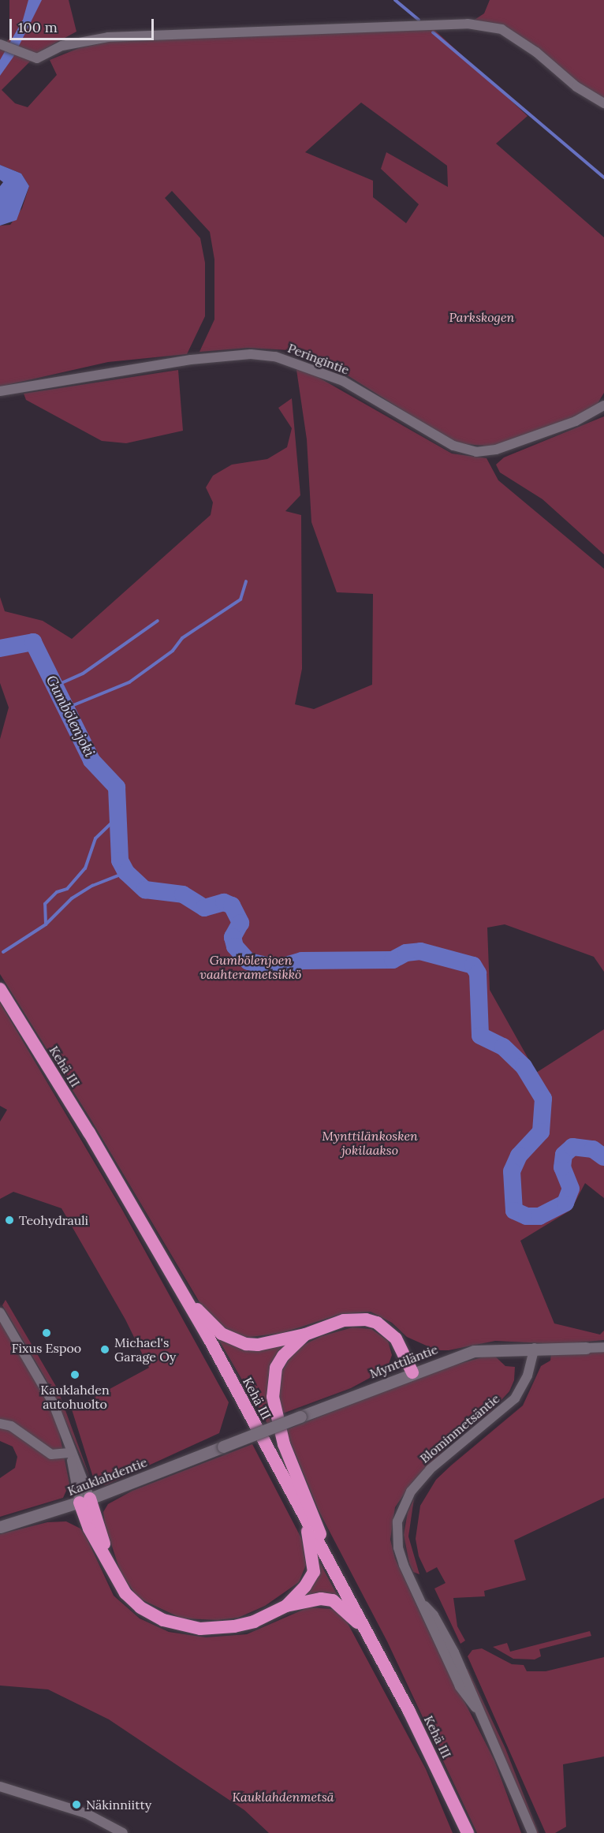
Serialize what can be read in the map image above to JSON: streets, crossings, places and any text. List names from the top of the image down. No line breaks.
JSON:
{"streets":{"highway":["Kehä III"],"street":["Peringintie","Mynttiläntie","Blominmetsäntie","Kauklahdentie"]},"crossings":[["Mynttiläntie","Blominmetsäntie"],["Mynttiläntie","Kauklahdentie"]],"water":["Gumbölenjoki"],"parks":["Parkskogen","Gumbölenjoen vaahterametsikkö","Mynttilänkosken jokilaakso","Kauklahdenmetsä"],"places":["Teohydrauli","Fixus Espoo","Michael's Garage Oy","Kauklahden autohuolto","Näkinniitty"],"scale_bar":"100 m"}
